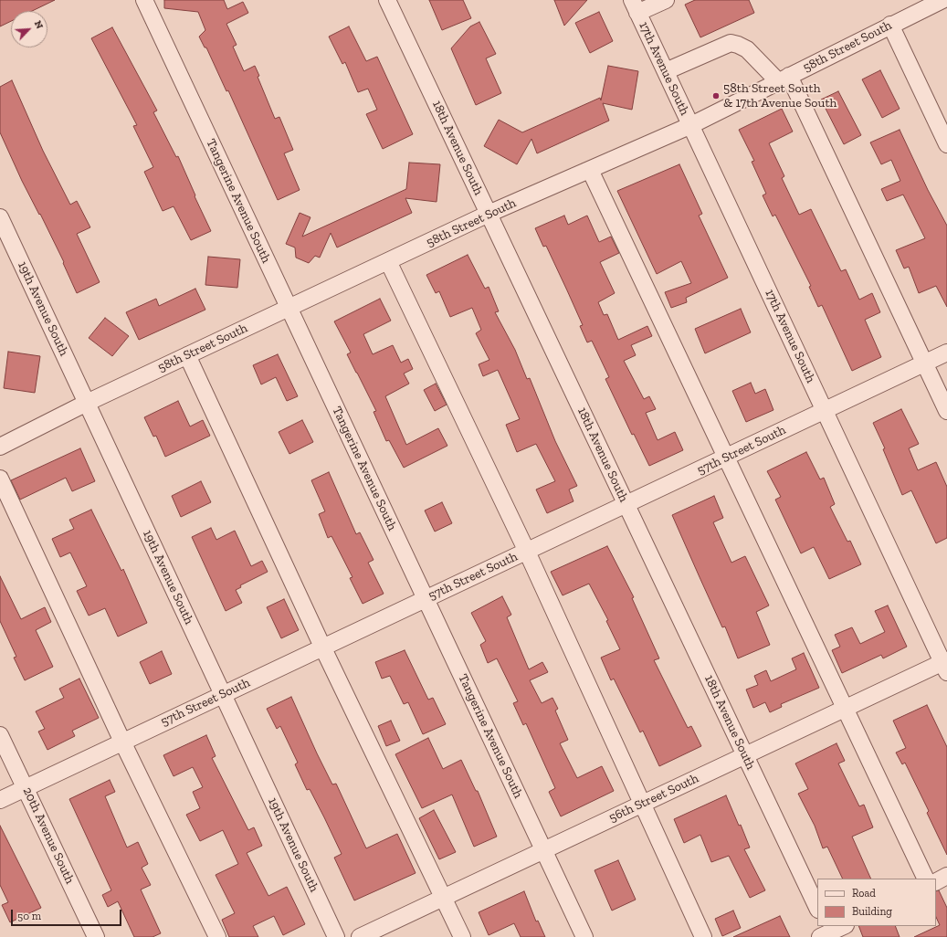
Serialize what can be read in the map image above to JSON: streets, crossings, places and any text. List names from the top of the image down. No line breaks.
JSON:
{"streets":{"street":["58th Street South","17th Avenue South","18th Avenue South","Tangerine Avenue South","19th Avenue South","57th Street South","56th Street South","20th Avenue South"]},"crossings":[["58th Street South","17th Avenue South"],["58th Street South","18th Avenue South"],["58th Street South","Tangerine Avenue South"],["58th Street South","19th Avenue South"],["17th Avenue South","57th Street South"],["17th Avenue South","56th Street South"],["18th Avenue South","57th Street South"],["18th Avenue South","56th Street South"],["Tangerine Avenue South","57th Street South"],["Tangerine Avenue South","56th Street South"],["19th Avenue South","57th Street South"],["57th Street South","20th Avenue South"]],"places":["58th Street South & 17th Avenue South"],"legend":["Road","Building"],"scale_bar":"50 m","north":"top right"}
